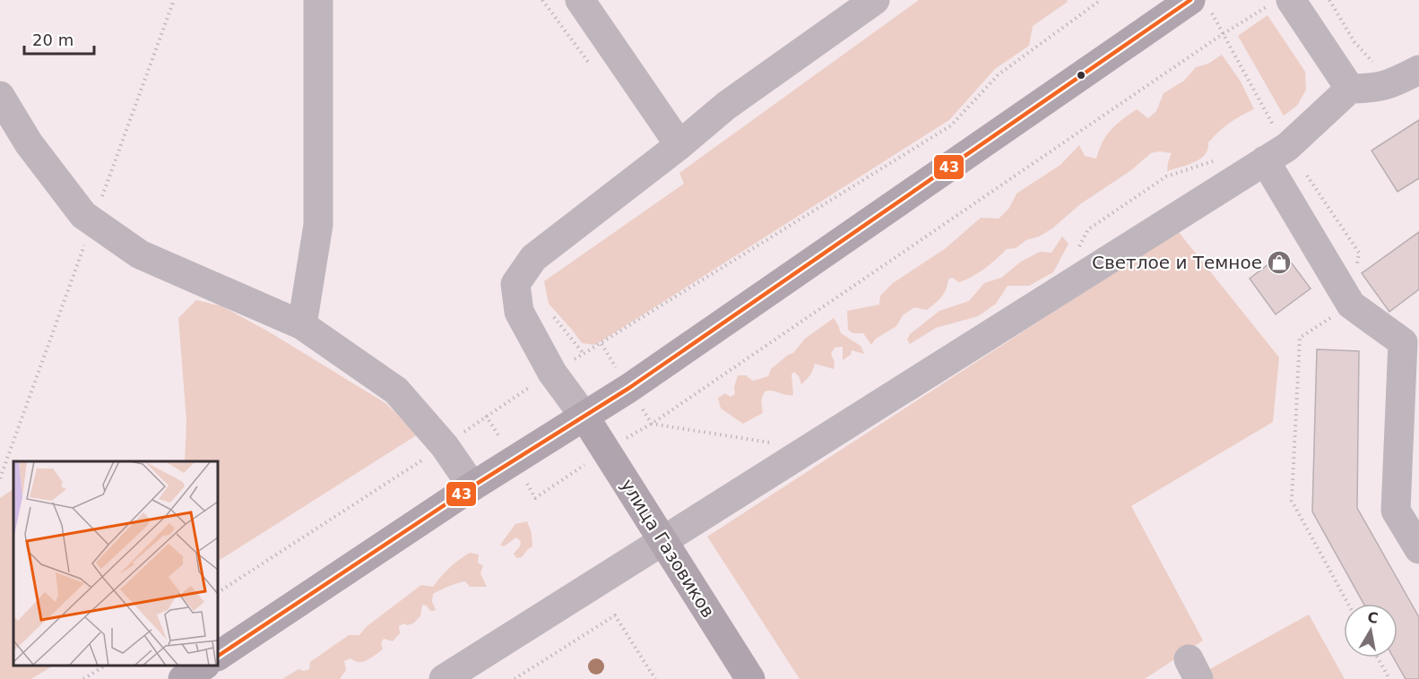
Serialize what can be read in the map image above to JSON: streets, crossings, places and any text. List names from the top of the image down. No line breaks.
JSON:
{"streets":{"main road":["улица Газовиков"]},"places":{"shop":["Светлое и Темное"]},"lines":["transit line 43"],"scale_bar":"20 m","north":"top"}
